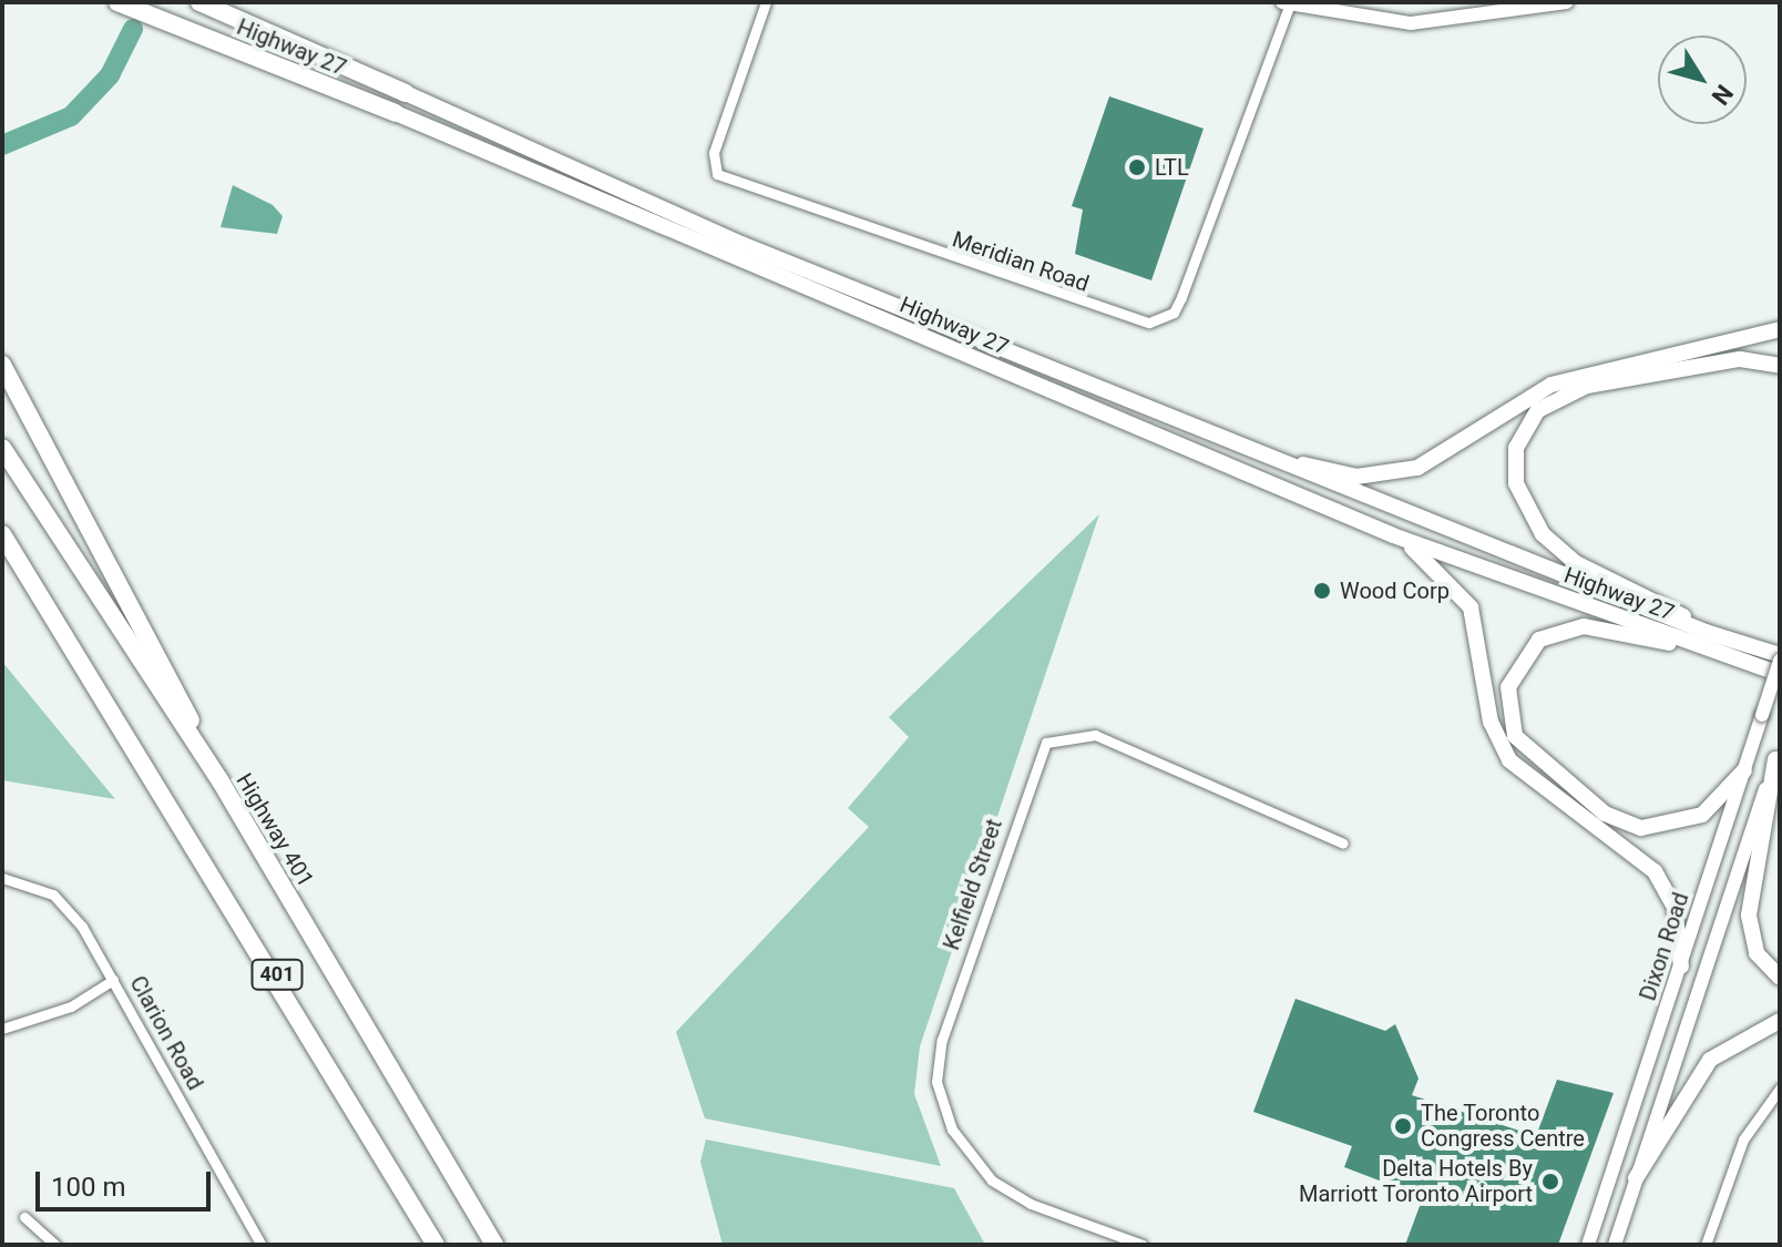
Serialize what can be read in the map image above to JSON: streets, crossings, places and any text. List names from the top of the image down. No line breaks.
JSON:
{"streets":{"highway":["Highway 27","Highway 401","401"],"main road":["Dixon Road"],"street":["Meridian Road","Kelfield Street","Clarion Road"]},"crossings":[["Highway 27","Dixon Road"]],"places":["LTL","Wood Corp","The Toronto Congress Centre","Delta Hotels By Marriott Toronto Airport"],"scale_bar":"100 m","north":"bottom right"}
